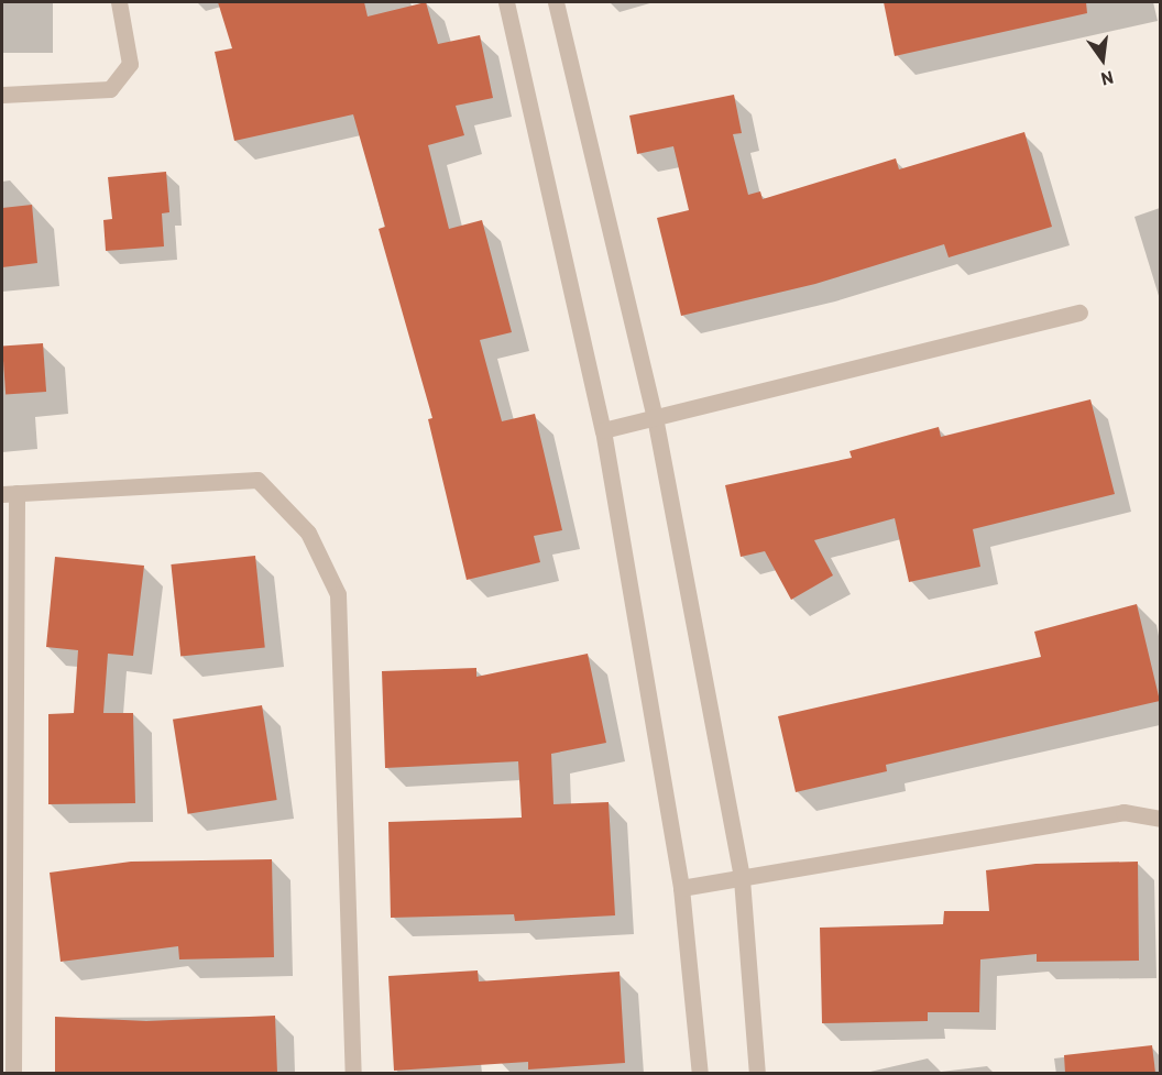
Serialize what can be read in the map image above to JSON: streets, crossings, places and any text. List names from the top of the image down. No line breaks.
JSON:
{"north":"bottom"}
